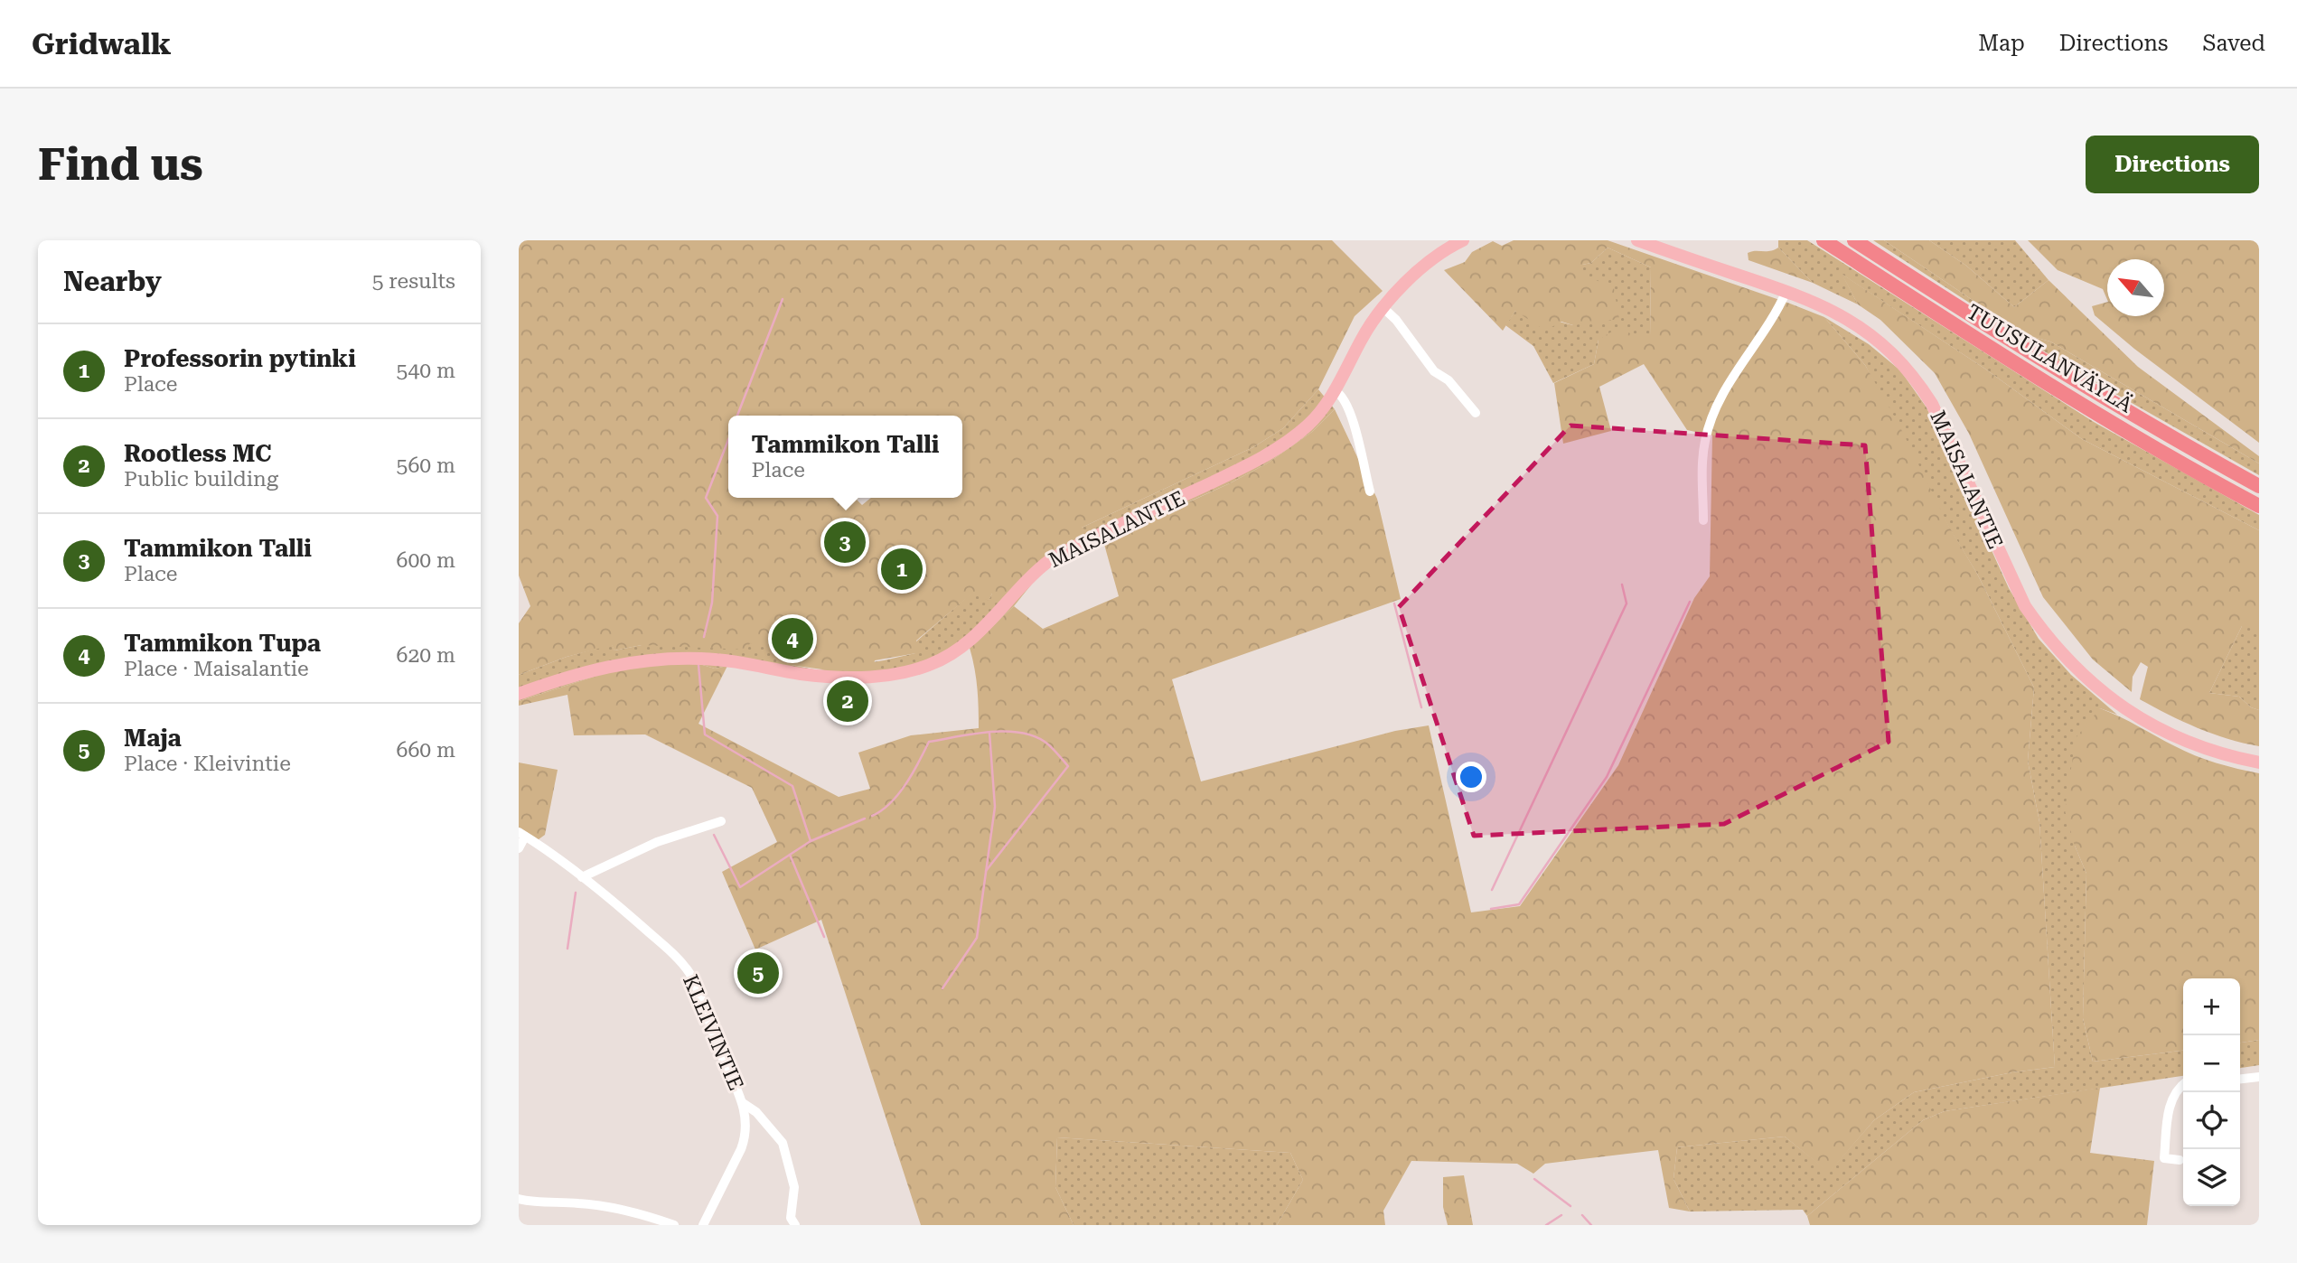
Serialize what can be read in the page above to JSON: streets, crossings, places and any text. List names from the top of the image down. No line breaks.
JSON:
{"streets":{"highway":["TUUSULANVÄYLÄ"],"main road":["MAISALANTIE"],"street":["KLEIVINTIE"]},"north":"top left","page":{"header":"Gridwalk","nav":["Map","Directions","Saved"],"buttons":"Directions","title":"Find us","heading":["Nearby","5 results"],"list":[{"mark":"1","name":"Professorin pytinki","note":"Place","value":"540 m"},{"mark":"2","name":"Rootless MC","note":"Public building","value":"560 m"},{"mark":"3","name":"Tammikon Talli","note":"Place","value":"600 m"},{"mark":"4","name":"Tammikon Tupa","note":"Place · Maisalantie","value":"620 m"},{"mark":"5","name":"Maja","note":"Place · Kleivintie","value":"660 m"}],"popup":["Tammikon Talli","Place"],"pins":["3","1","4","2","5"],"map_buttons":["+","−"]}}
